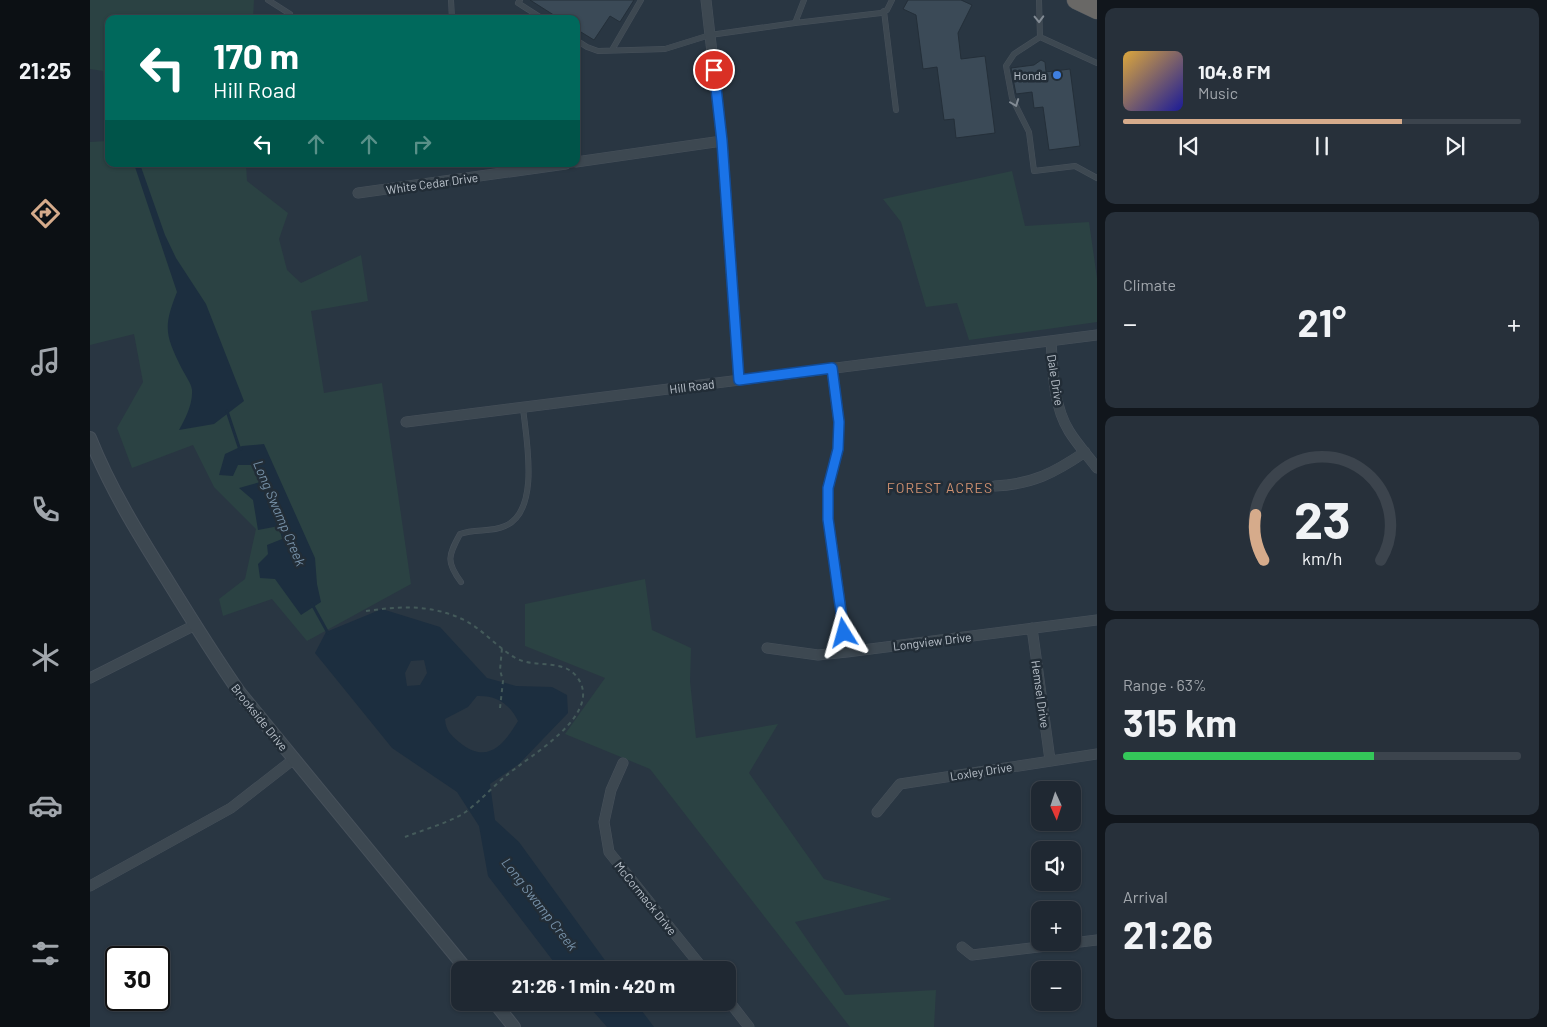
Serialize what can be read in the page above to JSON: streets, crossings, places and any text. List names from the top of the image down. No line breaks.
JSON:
{"streets":{"street":["White Cedar Drive","Dale Drive","Hill Road","Longview Drive","Hemsel Drive","Brookside Drive","Loxley Drive","McCormack Drive"]},"crossings":[["Dale Drive","Hill Road"],["Longview Drive","Hemsel Drive"],["Hemsel Drive","Loxley Drive"]],"districts":["FOREST ACRES"],"water":["Long Swamp Creek"],"places":["Honda"],"north":"bottom","page":{"tabs":"21:25","turn":["170 m","Hill Road"],"song":["104.8 FM","Music"],"tile":["Climate",["Range · 63%","315 km"],["Arrival","21:26"]],"heat":["−","21°","+"],"map_buttons":["+","−"],"limit":"30","trip":"21:26 · 1 min · 420 m","gauge":["23","km/h"]}}
